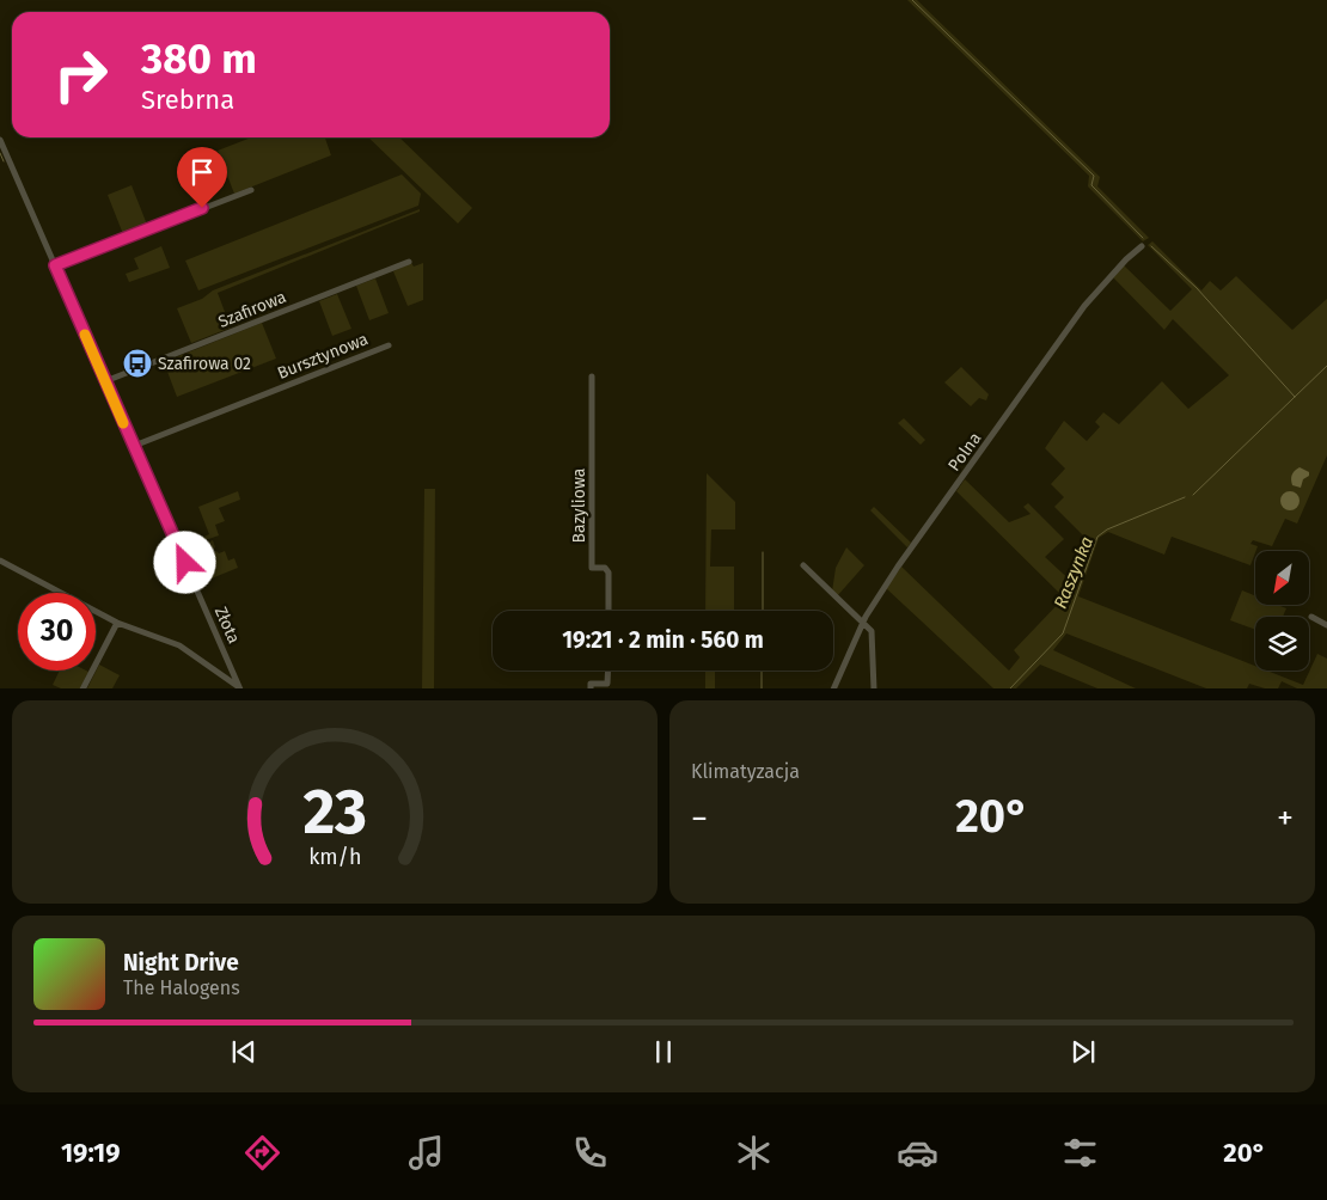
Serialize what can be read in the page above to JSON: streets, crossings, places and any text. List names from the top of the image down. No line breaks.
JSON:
{"streets":{"street":["Szafirowa","Bursztynowa","Polna","Bazyliowa","Złota"]},"crossings":[["Szafirowa","Złota"],["Bursztynowa","Złota"]],"water":["Raszynka"],"places":{"bus stop":["Szafirowa 02"]},"north":"bottom left","page":{"turn":["380 m","Srebrna"],"limit":"30","trip":"19:21 · 2 min · 560 m","tile":"Klimatyzacja","heat":["−","20°","+"],"song":["Night Drive","The Halogens"],"tabs":["19:19","20°"],"gauge":["23","km/h"]}}
